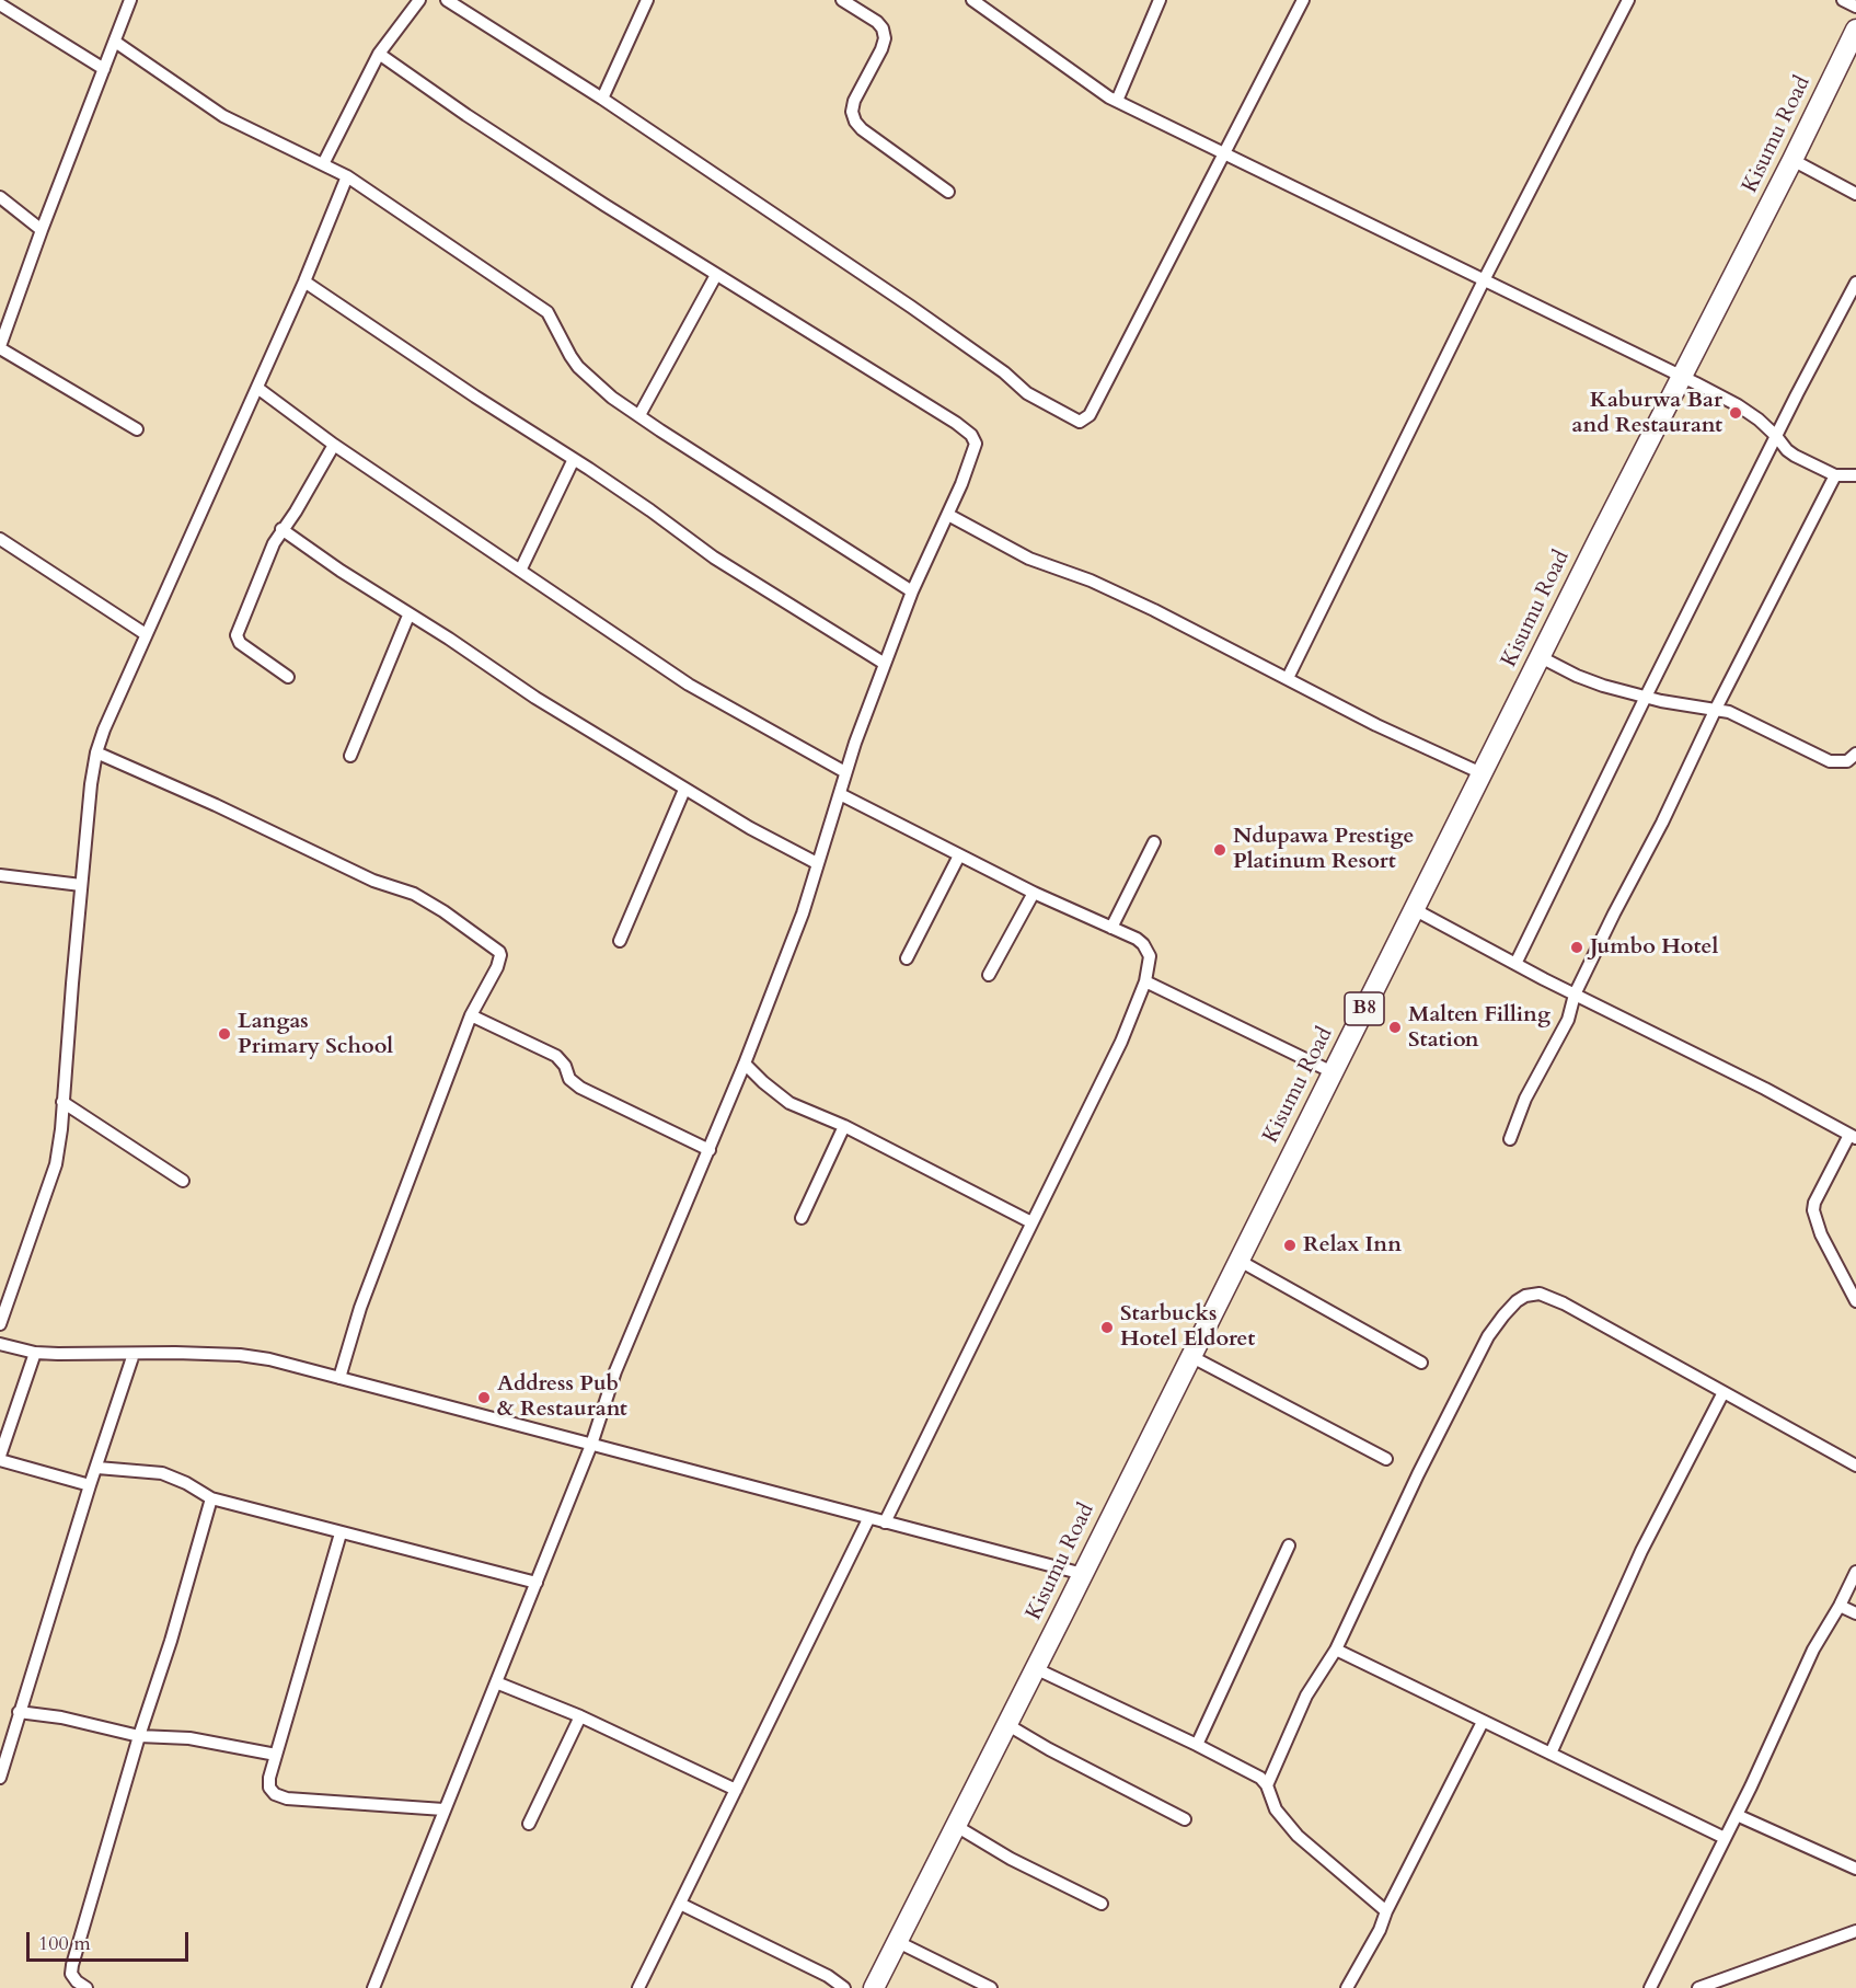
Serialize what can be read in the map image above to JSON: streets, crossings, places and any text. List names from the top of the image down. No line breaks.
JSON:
{"streets":{"highway":["Kisumu Road","B8"]},"places":["Kaburwa Bar and Restaurant","Ndupawa Prestige Platinum Resort","Jumbo Hotel","Malten Filling Station","Langas Primary School","Relax Inn","Starbucks Hotel Eldoret","Address Pub & Restaurant"],"scale_bar":"100 m"}
